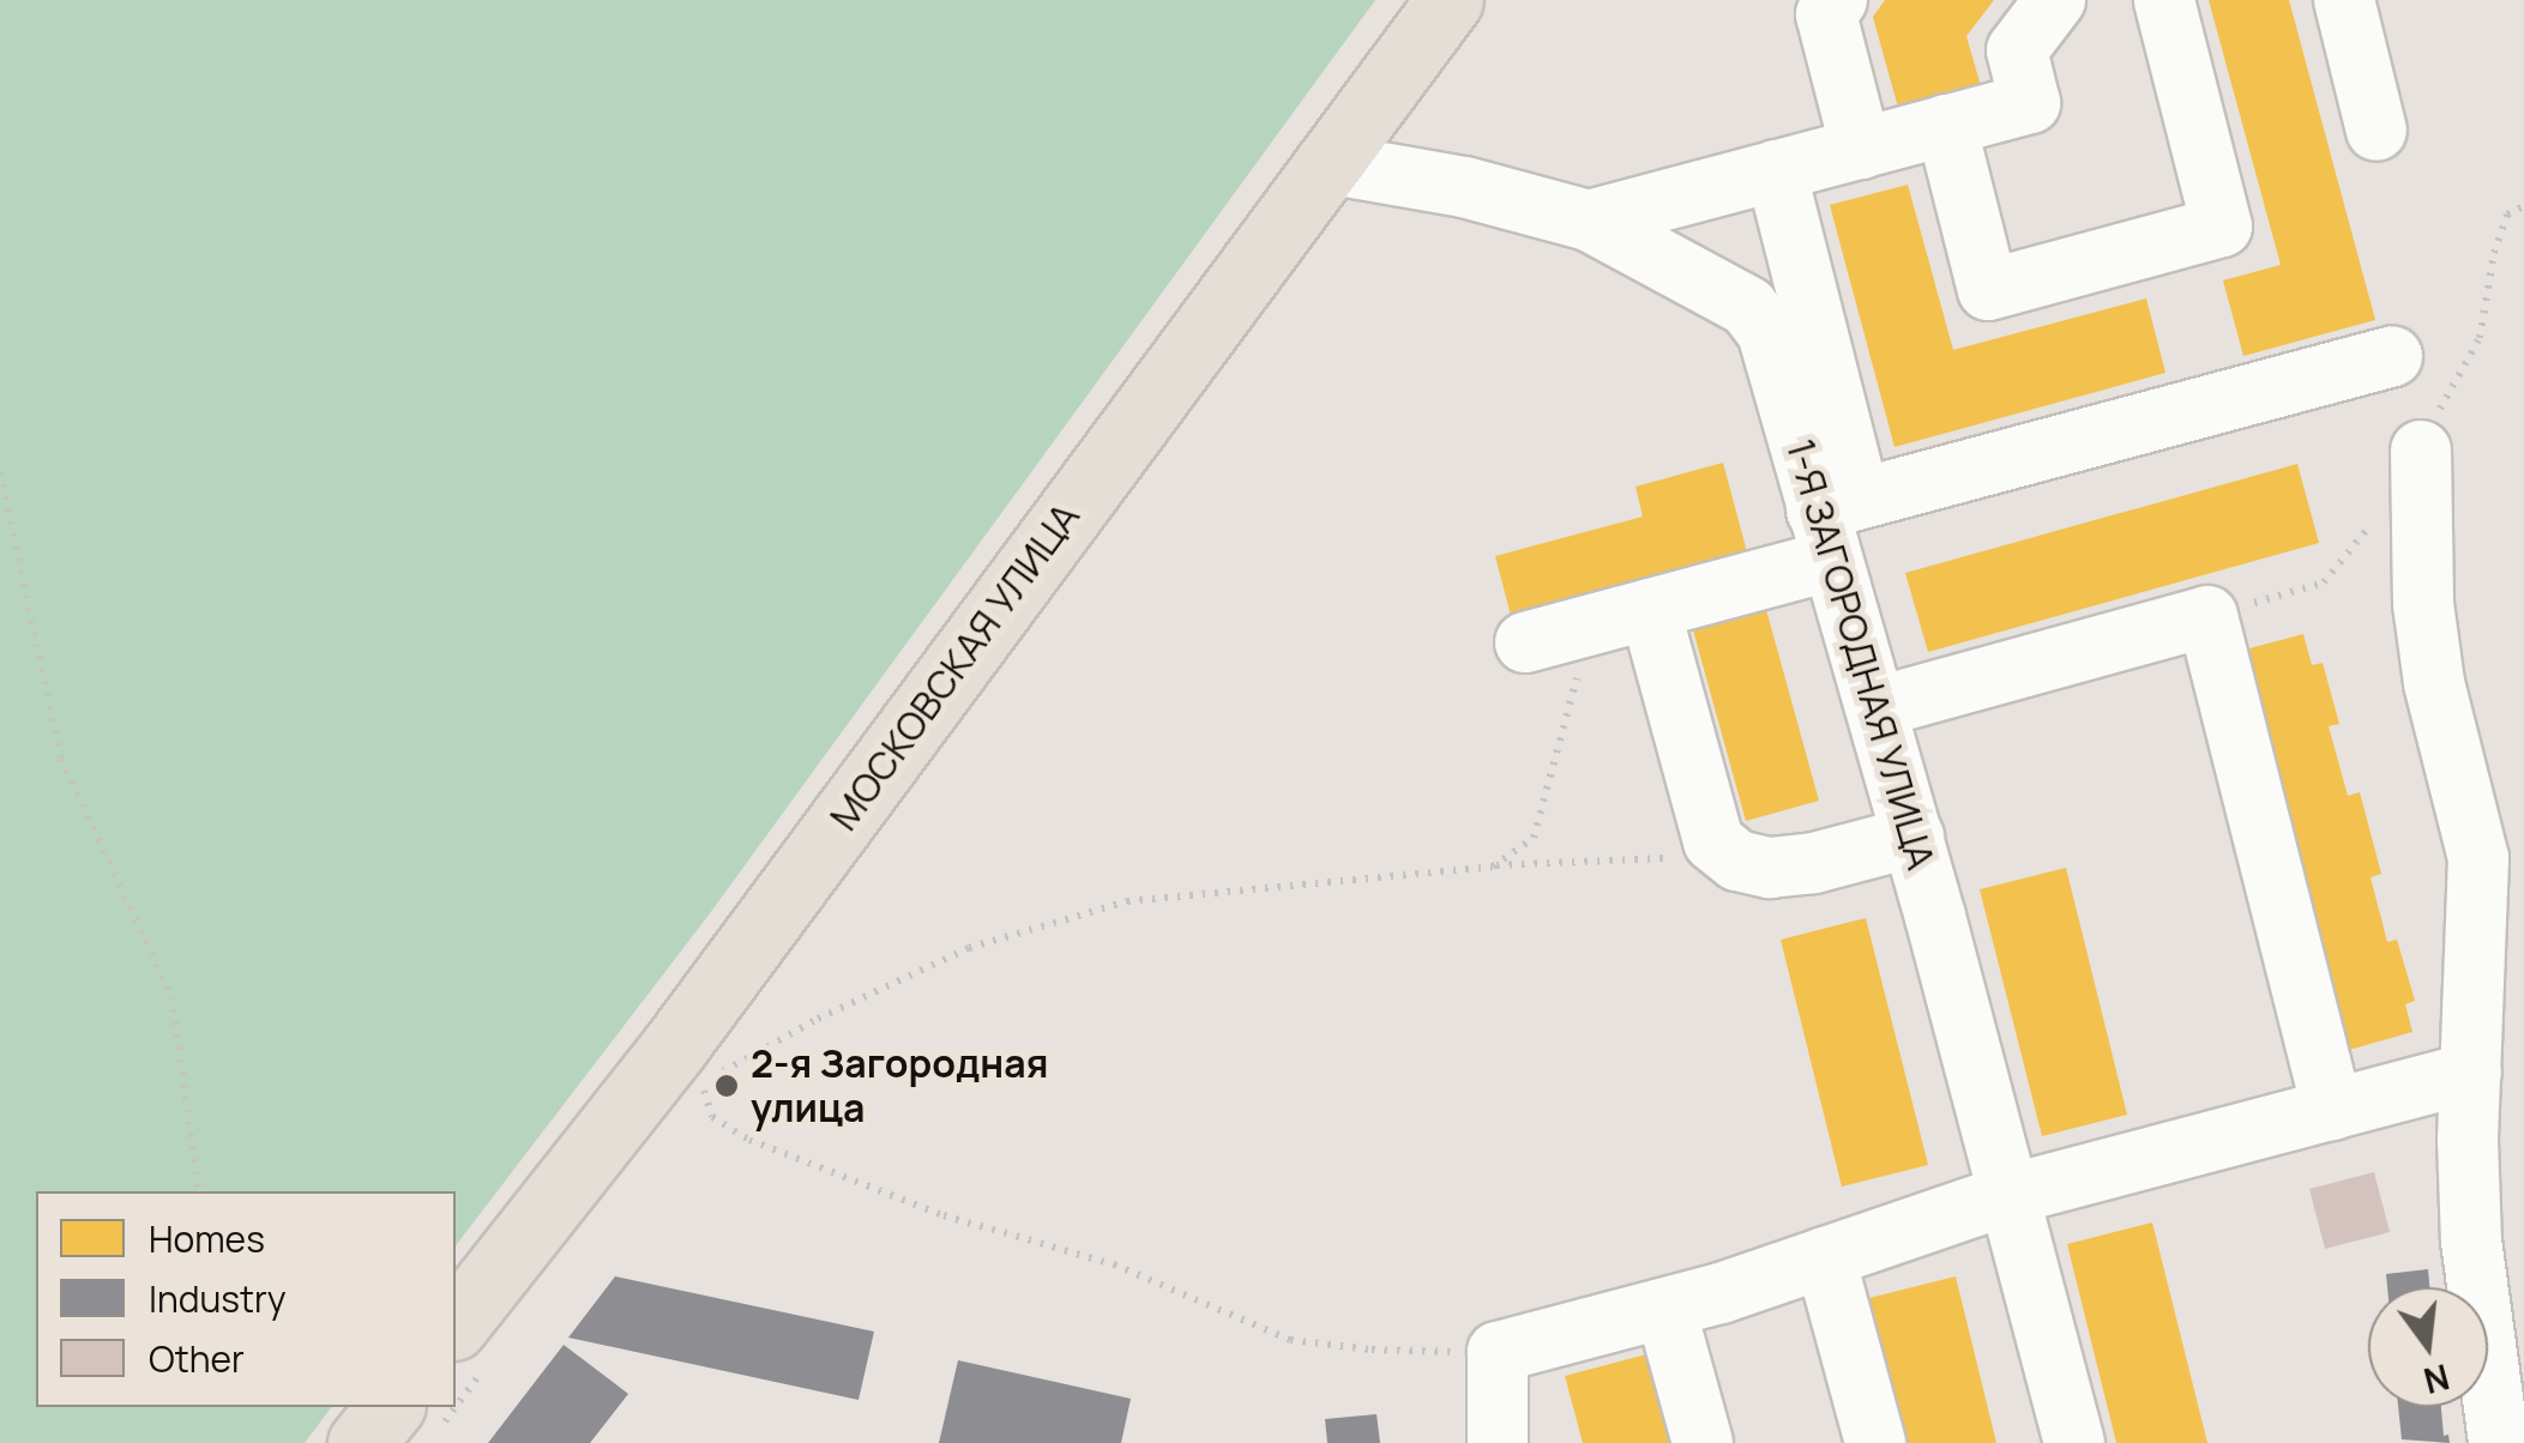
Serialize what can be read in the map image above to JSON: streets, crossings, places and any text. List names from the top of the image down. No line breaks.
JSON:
{"streets":{"main road":["МОСКОВСКАЯ УЛИЦА"],"street":["1-Я ЗАГОРОДНАЯ УЛИЦА"]},"crossings":[["1-Я ЗАГОРОДНАЯ УЛИЦА","МОСКОВСКАЯ УЛИЦА"]],"places":["2-я Загородная улица"],"legend":["Homes","Industry","Other"],"north":"bottom"}
